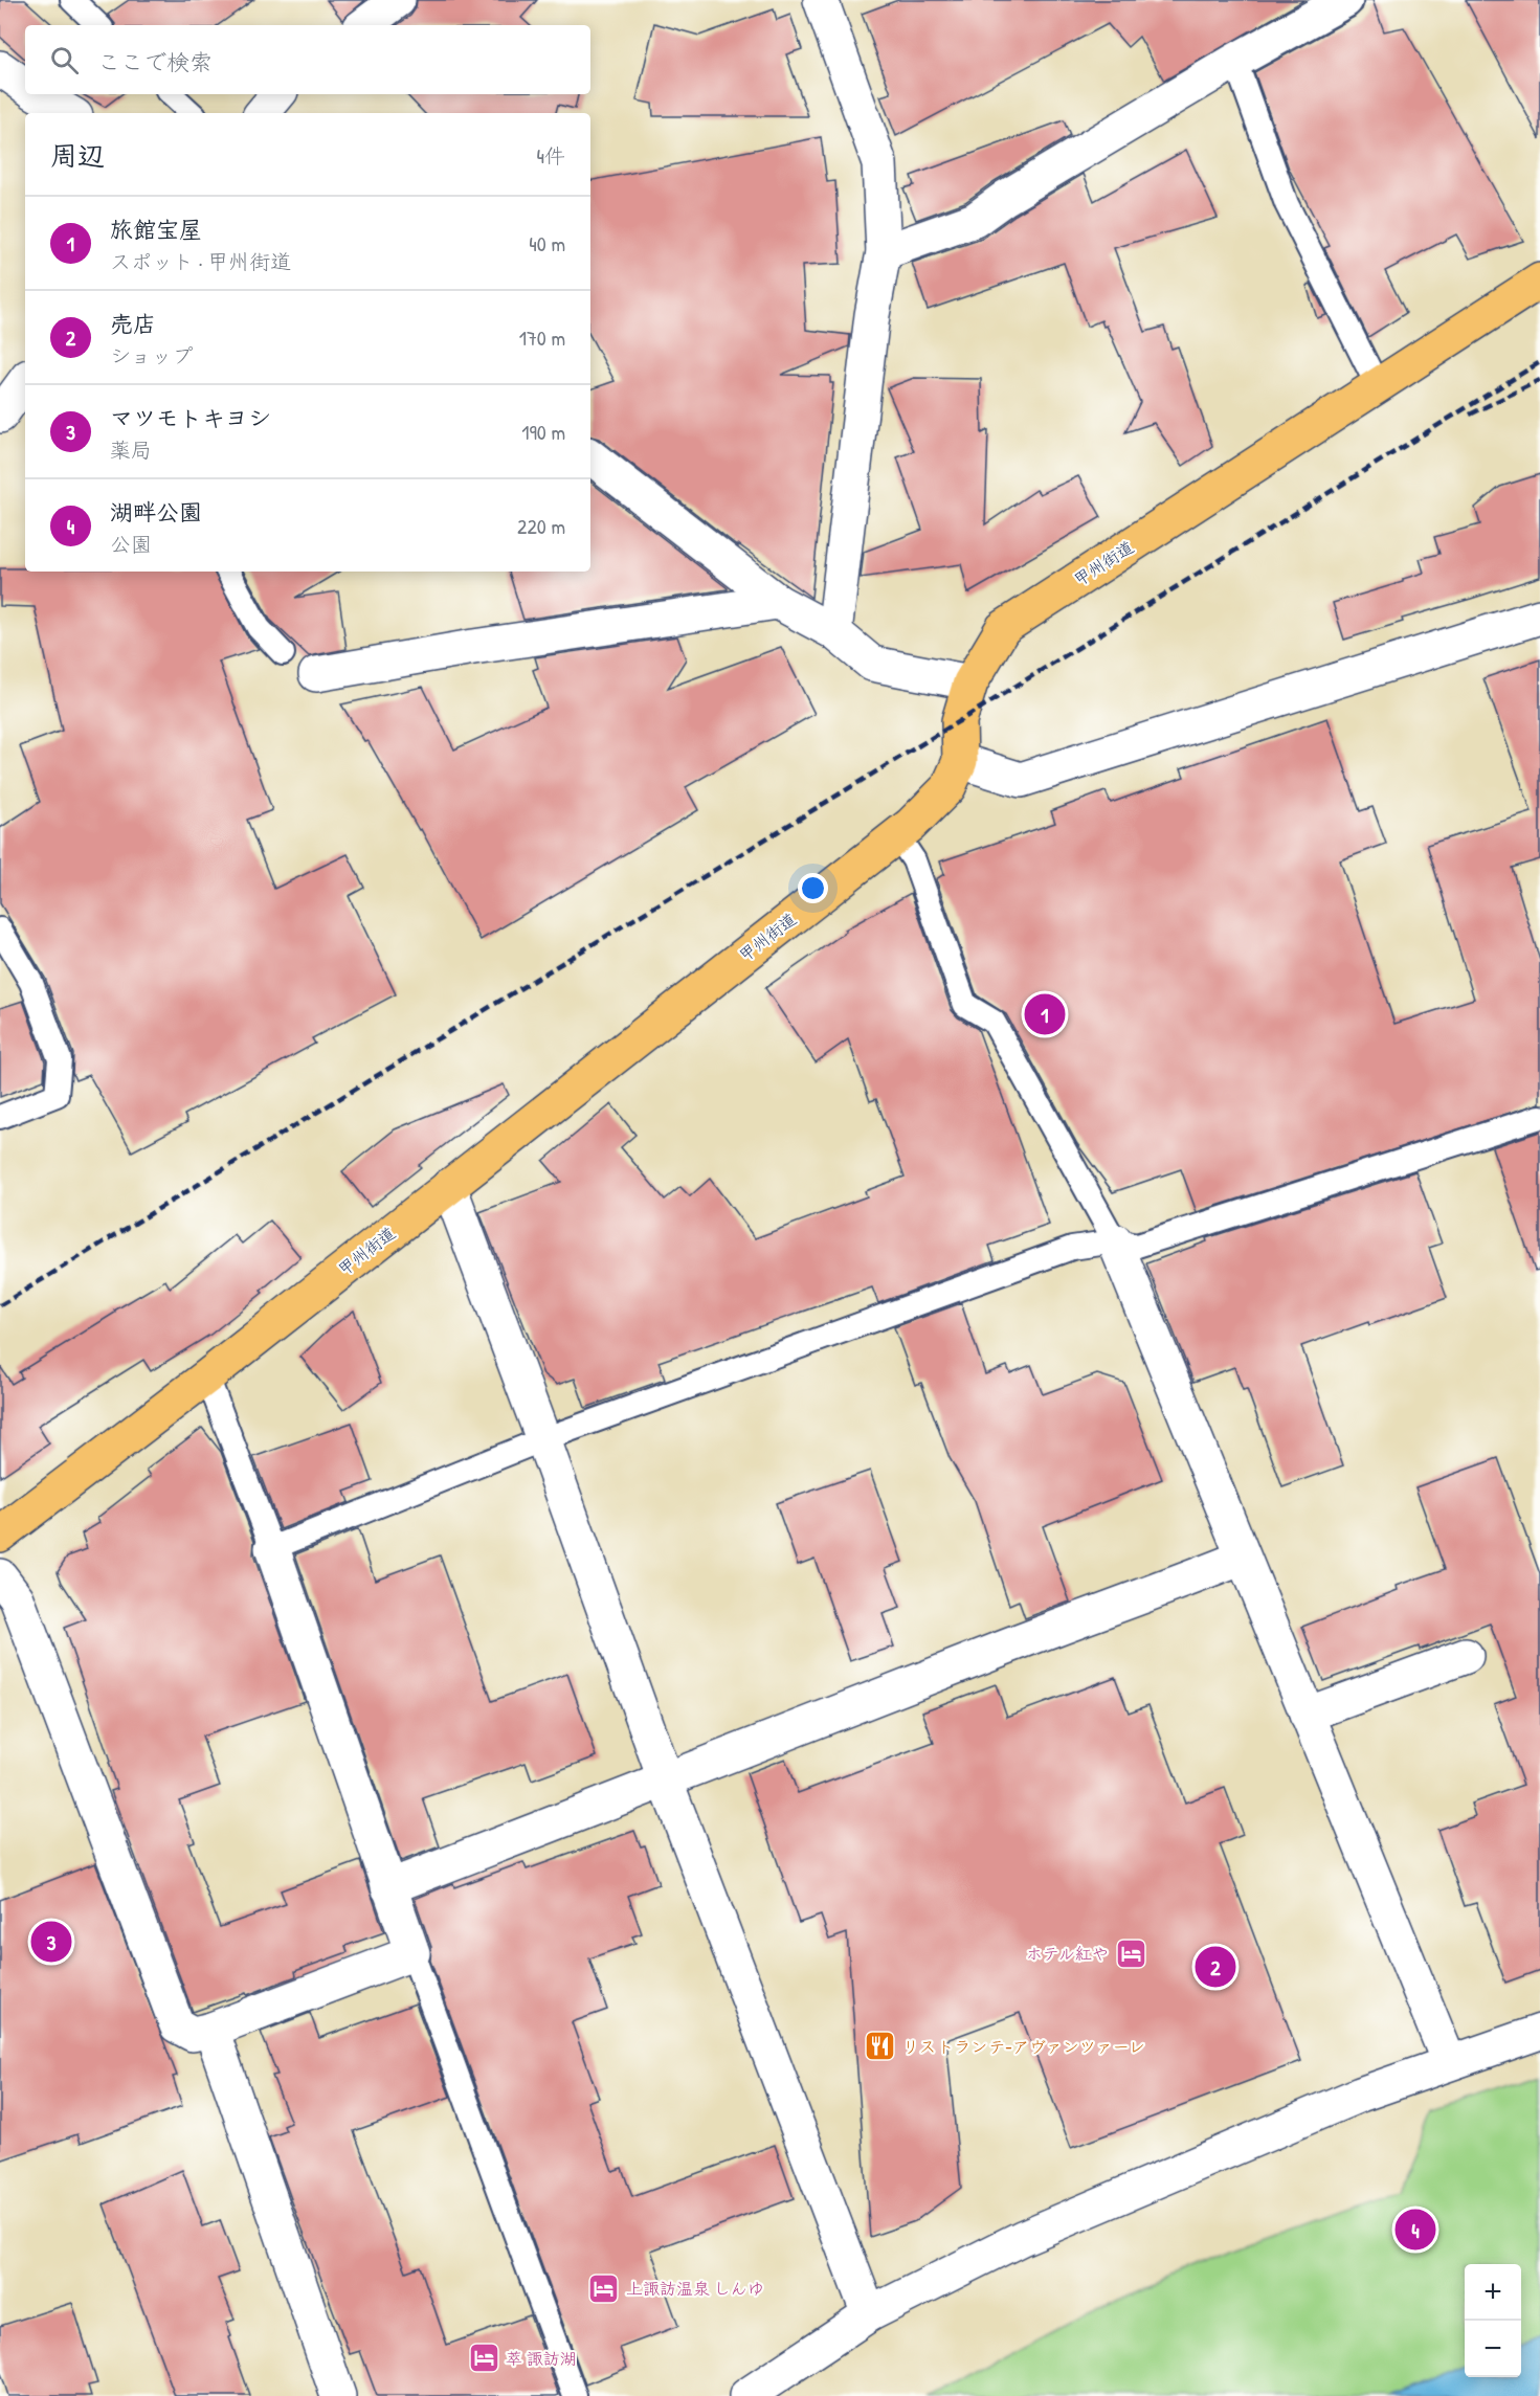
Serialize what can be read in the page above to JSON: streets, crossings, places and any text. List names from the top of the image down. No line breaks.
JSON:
{"streets":{"highway":["甲州街道"]},"places":{"hotel":["ホテル紅や","上諏訪温泉 しんゆ","萃 諏訪湖"],"restaurant":["リストランテ-アヴァンツァーレ"]},"page":{"search":"ここで検索","heading":["周辺","4件"],"list":[{"mark":"1","name":"旅館宝屋","note":"スポット · 甲州街道","value":"40 m"},{"mark":"2","name":"売店","note":"ショップ","value":"170 m"},{"mark":"3","name":"マツモトキヨシ","note":"薬局","value":"190 m"},{"mark":"4","name":"湖畔公園","note":"公園","value":"220 m"}],"pins":["1","3","2","4"],"map_buttons":["+","−"]}}
